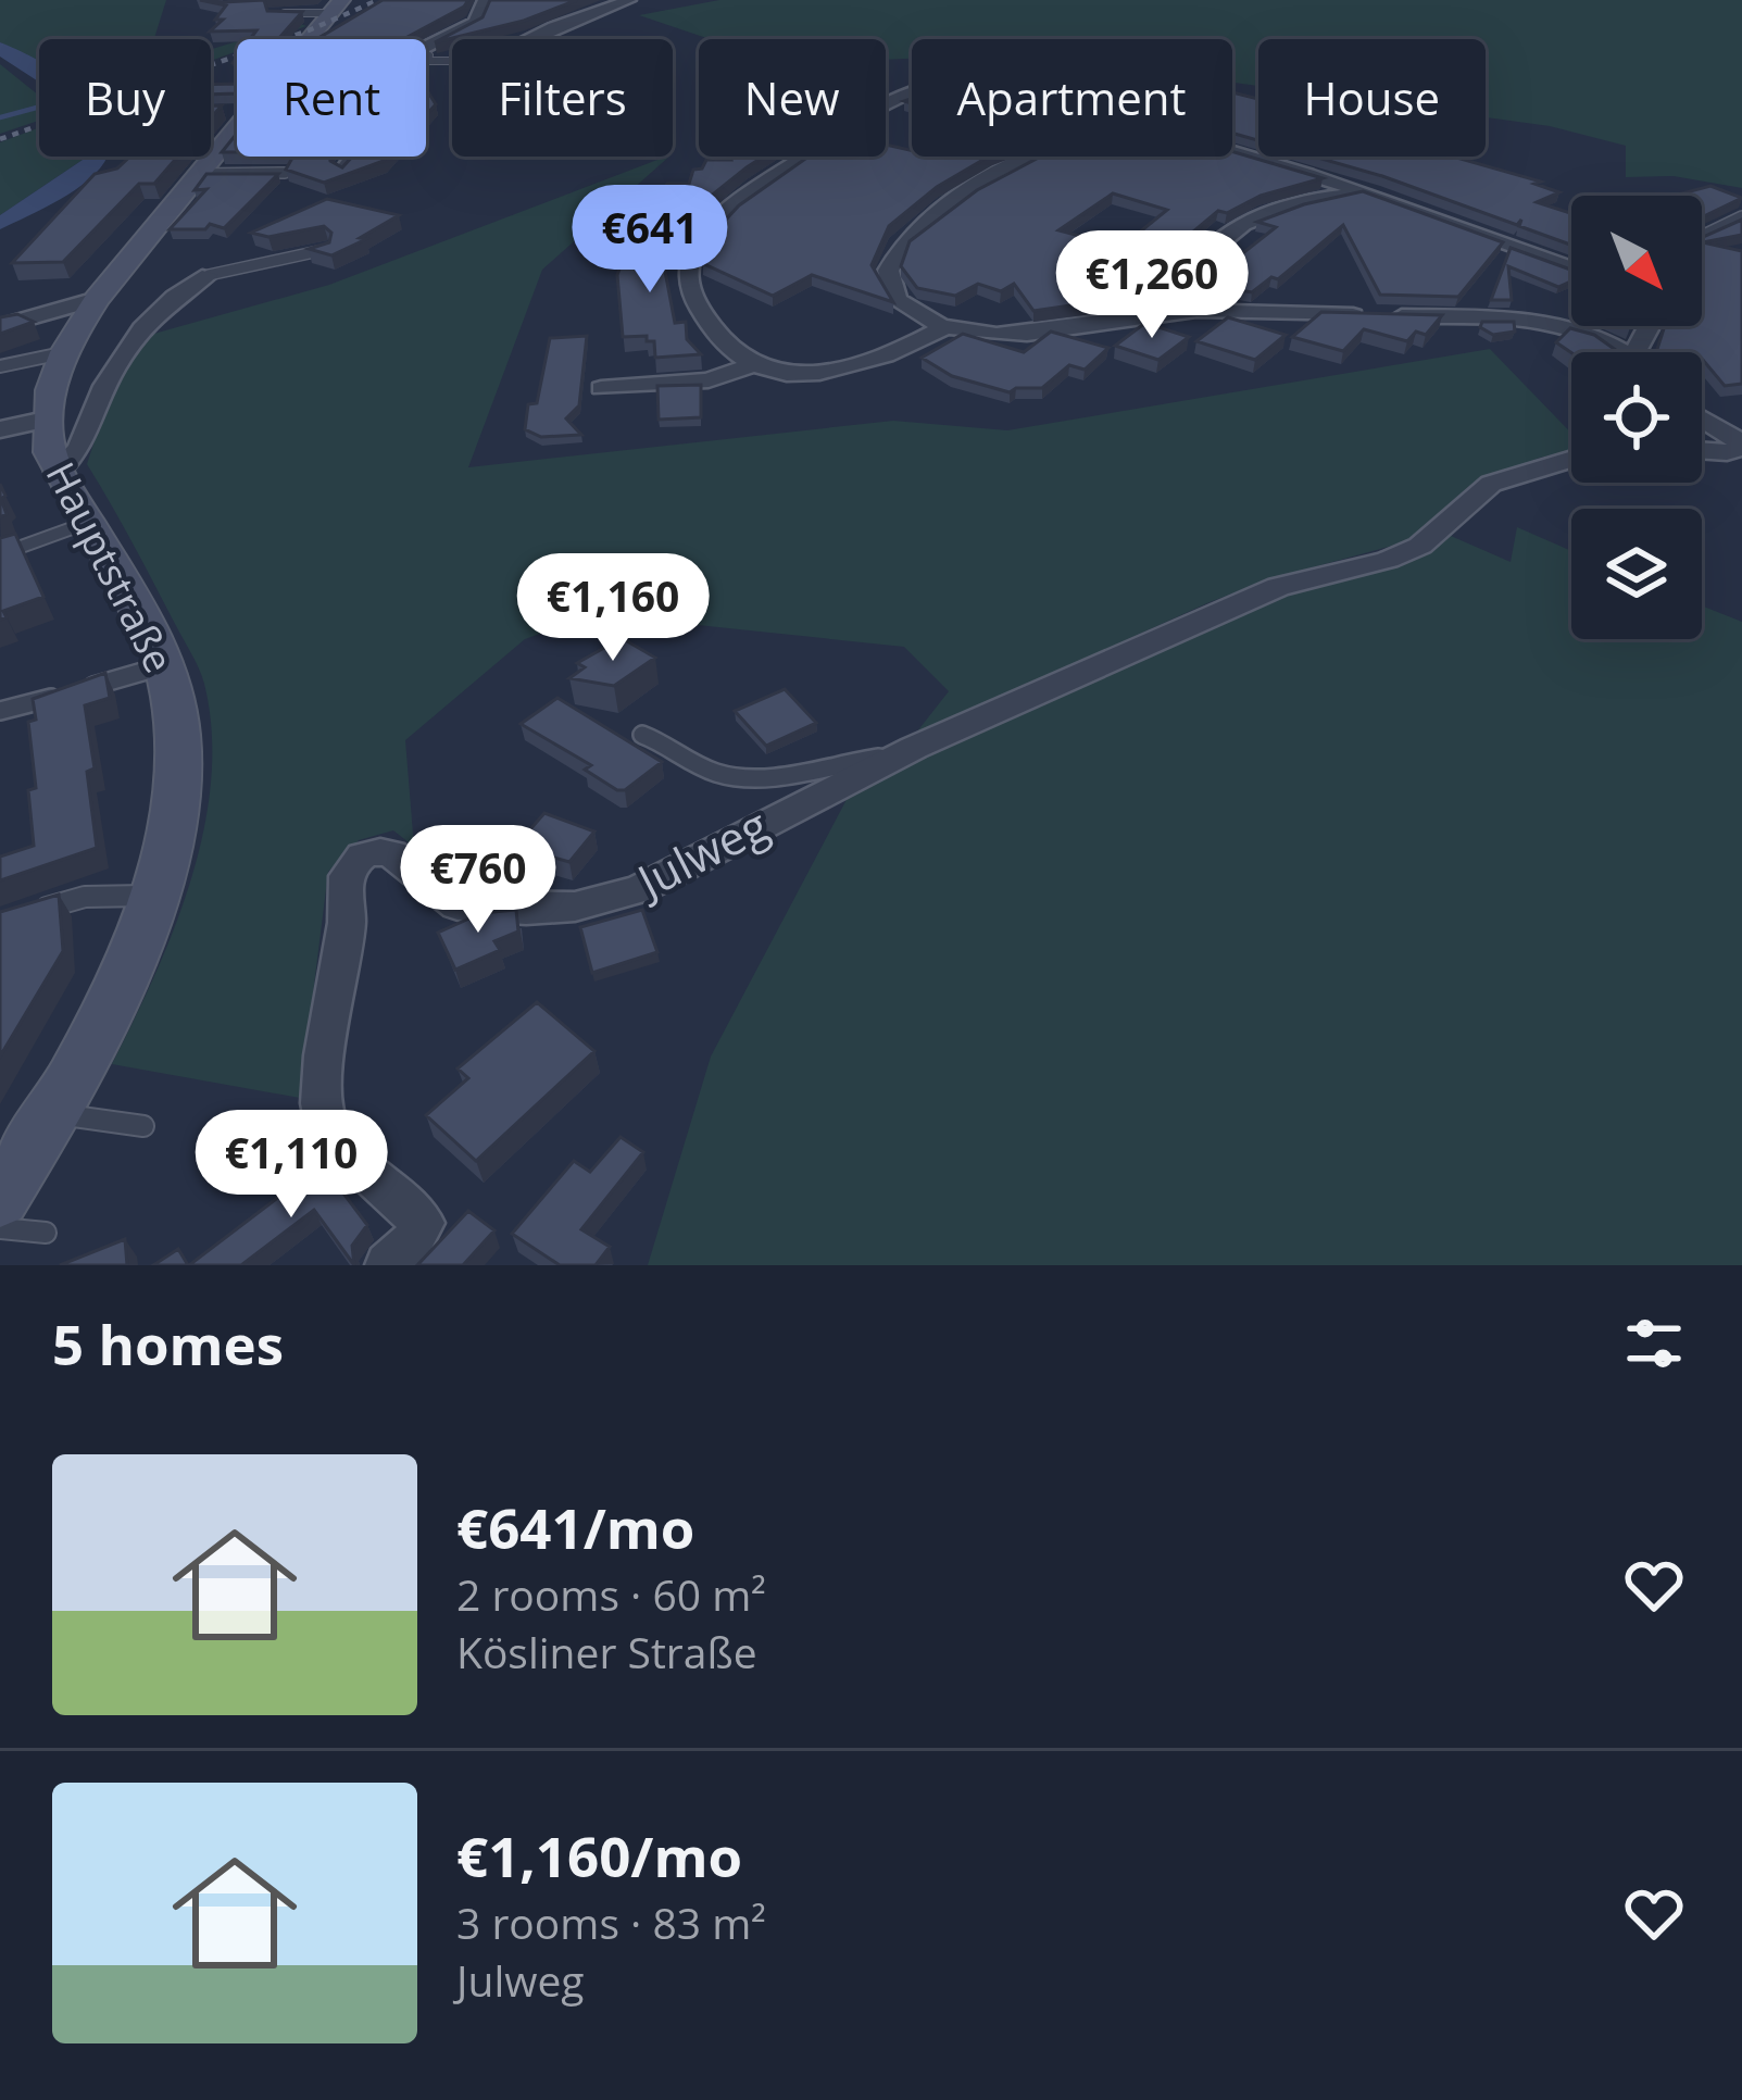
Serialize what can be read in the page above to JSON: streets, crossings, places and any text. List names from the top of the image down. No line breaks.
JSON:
{"streets":{"main road":["Hauptstraße"],"street":["Julweg"]},"north":"bottom right","page":{"chip":["Buy","Rent","Filters","New","Apartment","House"],"price":["€641","€1,260","€1,160","€760","€1,110"],"heading":"5 homes","list":[{"name":"€641/mo","note":"2 rooms · 60 m² · Kösliner Straße"},{"name":"€1,160/mo","note":"3 rooms · 83 m² · Julweg"}]}}
